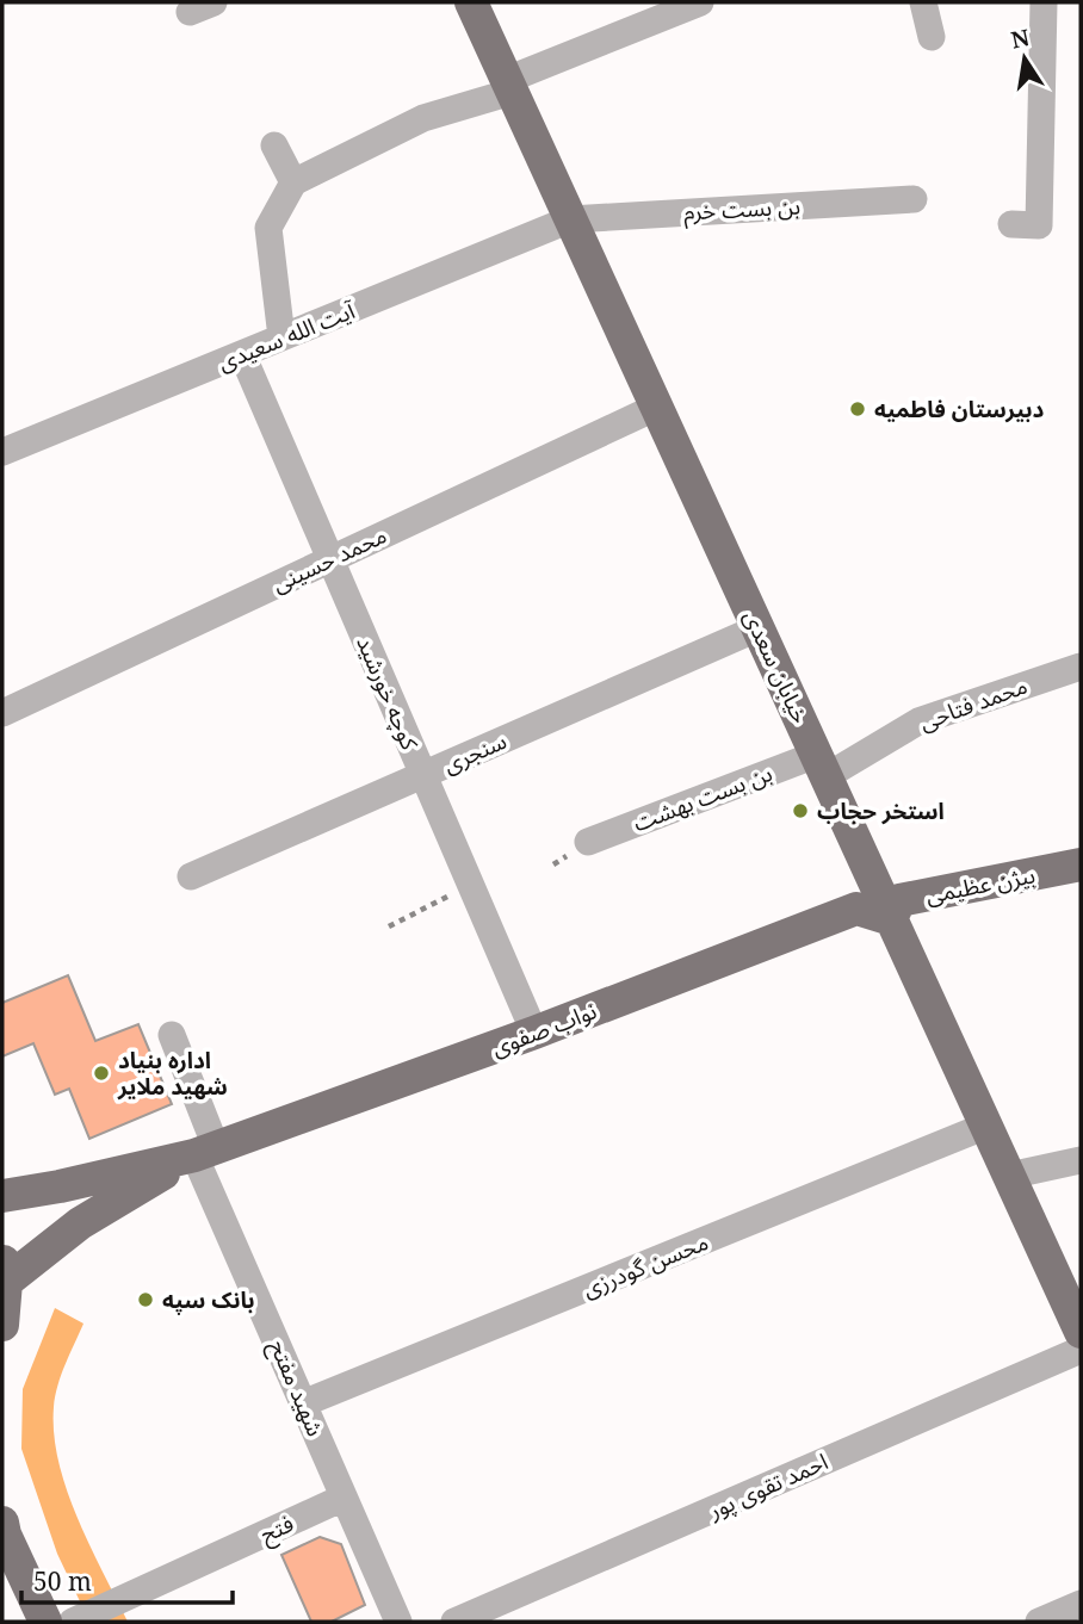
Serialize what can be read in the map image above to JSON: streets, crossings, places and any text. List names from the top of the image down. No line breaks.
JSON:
{"streets":{"main road":["خیابان سعدی","بیژن عظیمی","نواب صفوی"],"street":["بن بست خرم","آیت الله سعیدی","محمد حسینی","کوچه خورشید","محمد فتاحی","سنجری","بن بست بهشت","محسن گودرزی","شهید مفتح","احمد تقوی پور","فتح"]},"crossings":[["بن بست خرم","آیت الله سعیدی"],["بن بست خرم","خیابان سعدی"],["آیت الله سعیدی","خیابان سعدی"],["آیت الله سعیدی","کوچه خورشید"],["محمد حسینی","خیابان سعدی"],["محمد حسینی","کوچه خورشید"],["خیابان سعدی","محمد فتاحی"],["خیابان سعدی","سنجری"],["خیابان سعدی","بن بست بهشت"],["خیابان سعدی","بیژن عظیمی"],["خیابان سعدی","نواب صفوی"],["خیابان سعدی","محسن گودرزی"],["کوچه خورشید","سنجری"],["کوچه خورشید","نواب صفوی"],["محمد فتاحی","بن بست بهشت"],["بیژن عظیمی","نواب صفوی"],["نواب صفوی","شهید مفتح"],["محسن گودرزی","شهید مفتح"],["شهید مفتح","فتح"]],"places":["دبیرستان فاطمیه","استخر حجاب","اداره بنیاد شهید ملایر","بانک سپه"],"scale_bar":"50 m","north":"top"}
